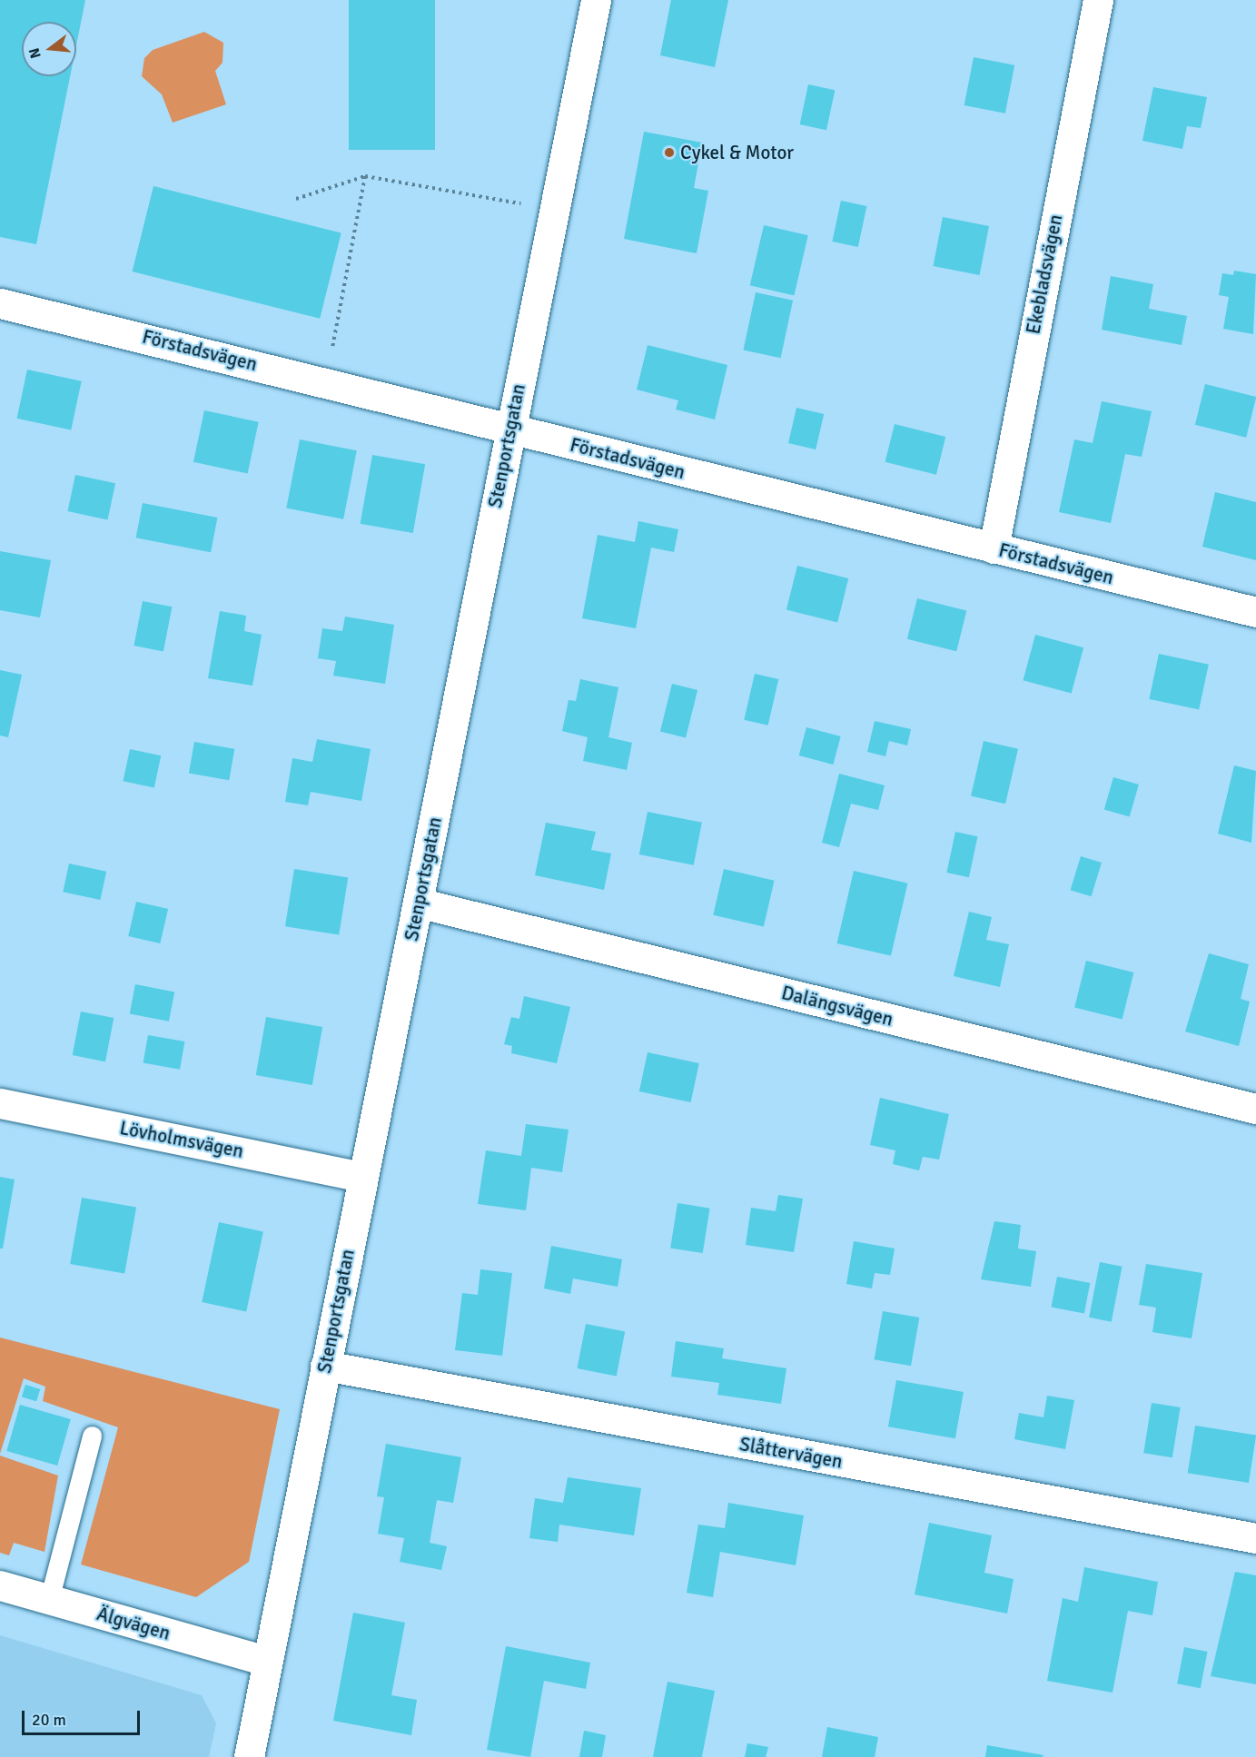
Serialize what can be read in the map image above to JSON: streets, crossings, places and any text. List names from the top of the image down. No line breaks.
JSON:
{"streets":{"street":["Ekebladsvägen","Förstadsvägen","Stenportsgatan","Dalängsvägen","Lövholmsvägen","Slåttervägen","Älgvägen"]},"crossings":[["Ekebladsvägen","Förstadsvägen"],["Förstadsvägen","Stenportsgatan"],["Stenportsgatan","Dalängsvägen"],["Stenportsgatan","Lövholmsvägen"],["Stenportsgatan","Slåttervägen"],["Stenportsgatan","Älgvägen"]],"places":["Cykel & Motor"],"scale_bar":"20 m","north":"left"}
